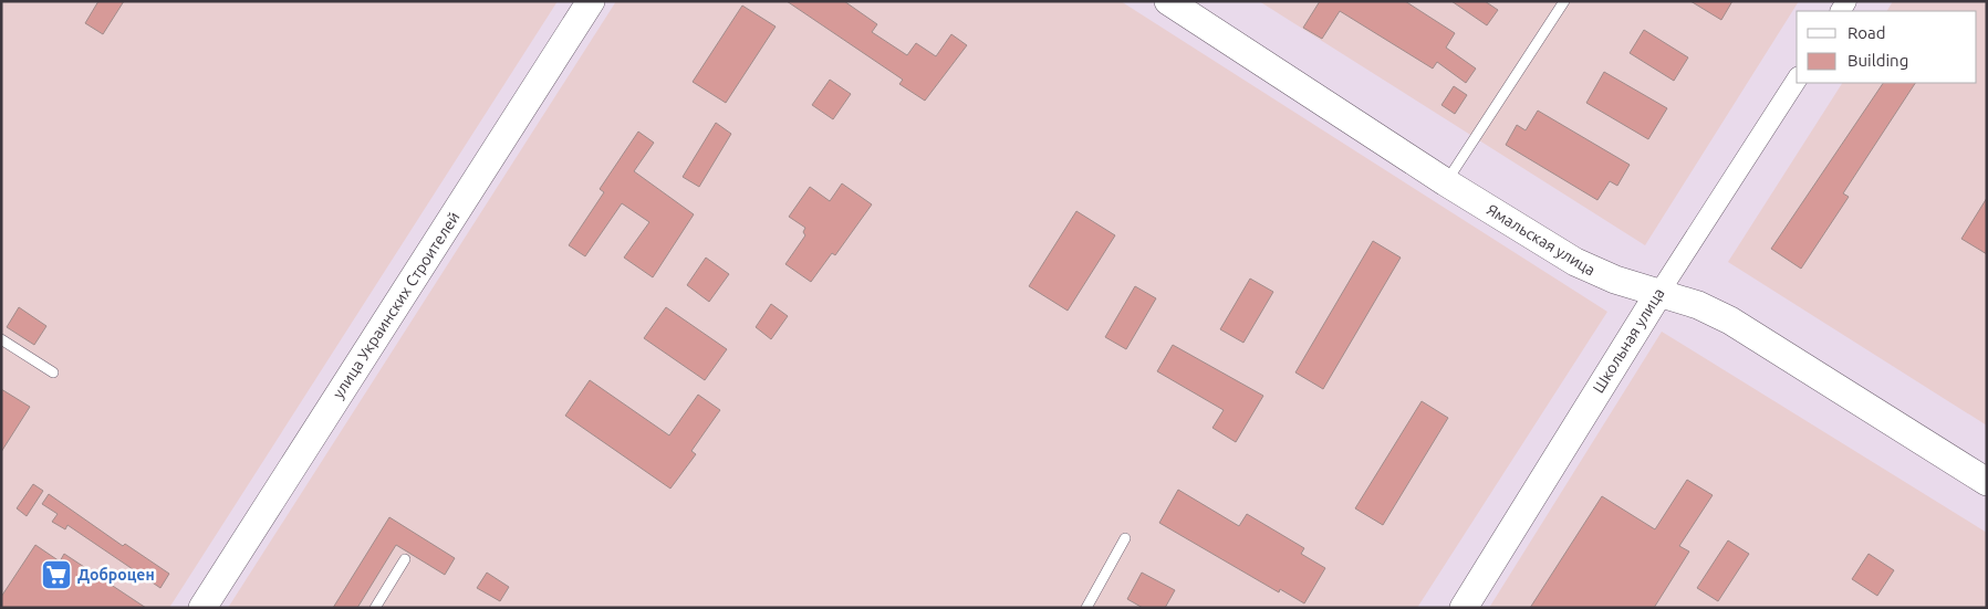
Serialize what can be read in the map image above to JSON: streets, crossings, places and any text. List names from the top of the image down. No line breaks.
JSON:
{"streets":{"street":["Ямальская улица","улица Украинских Строителей","Школьная улица"]},"crossings":[["Ямальская улица","Школьная улица"]],"places":{"supermarket":["Доброцен"]},"legend":["Road","Building"]}
